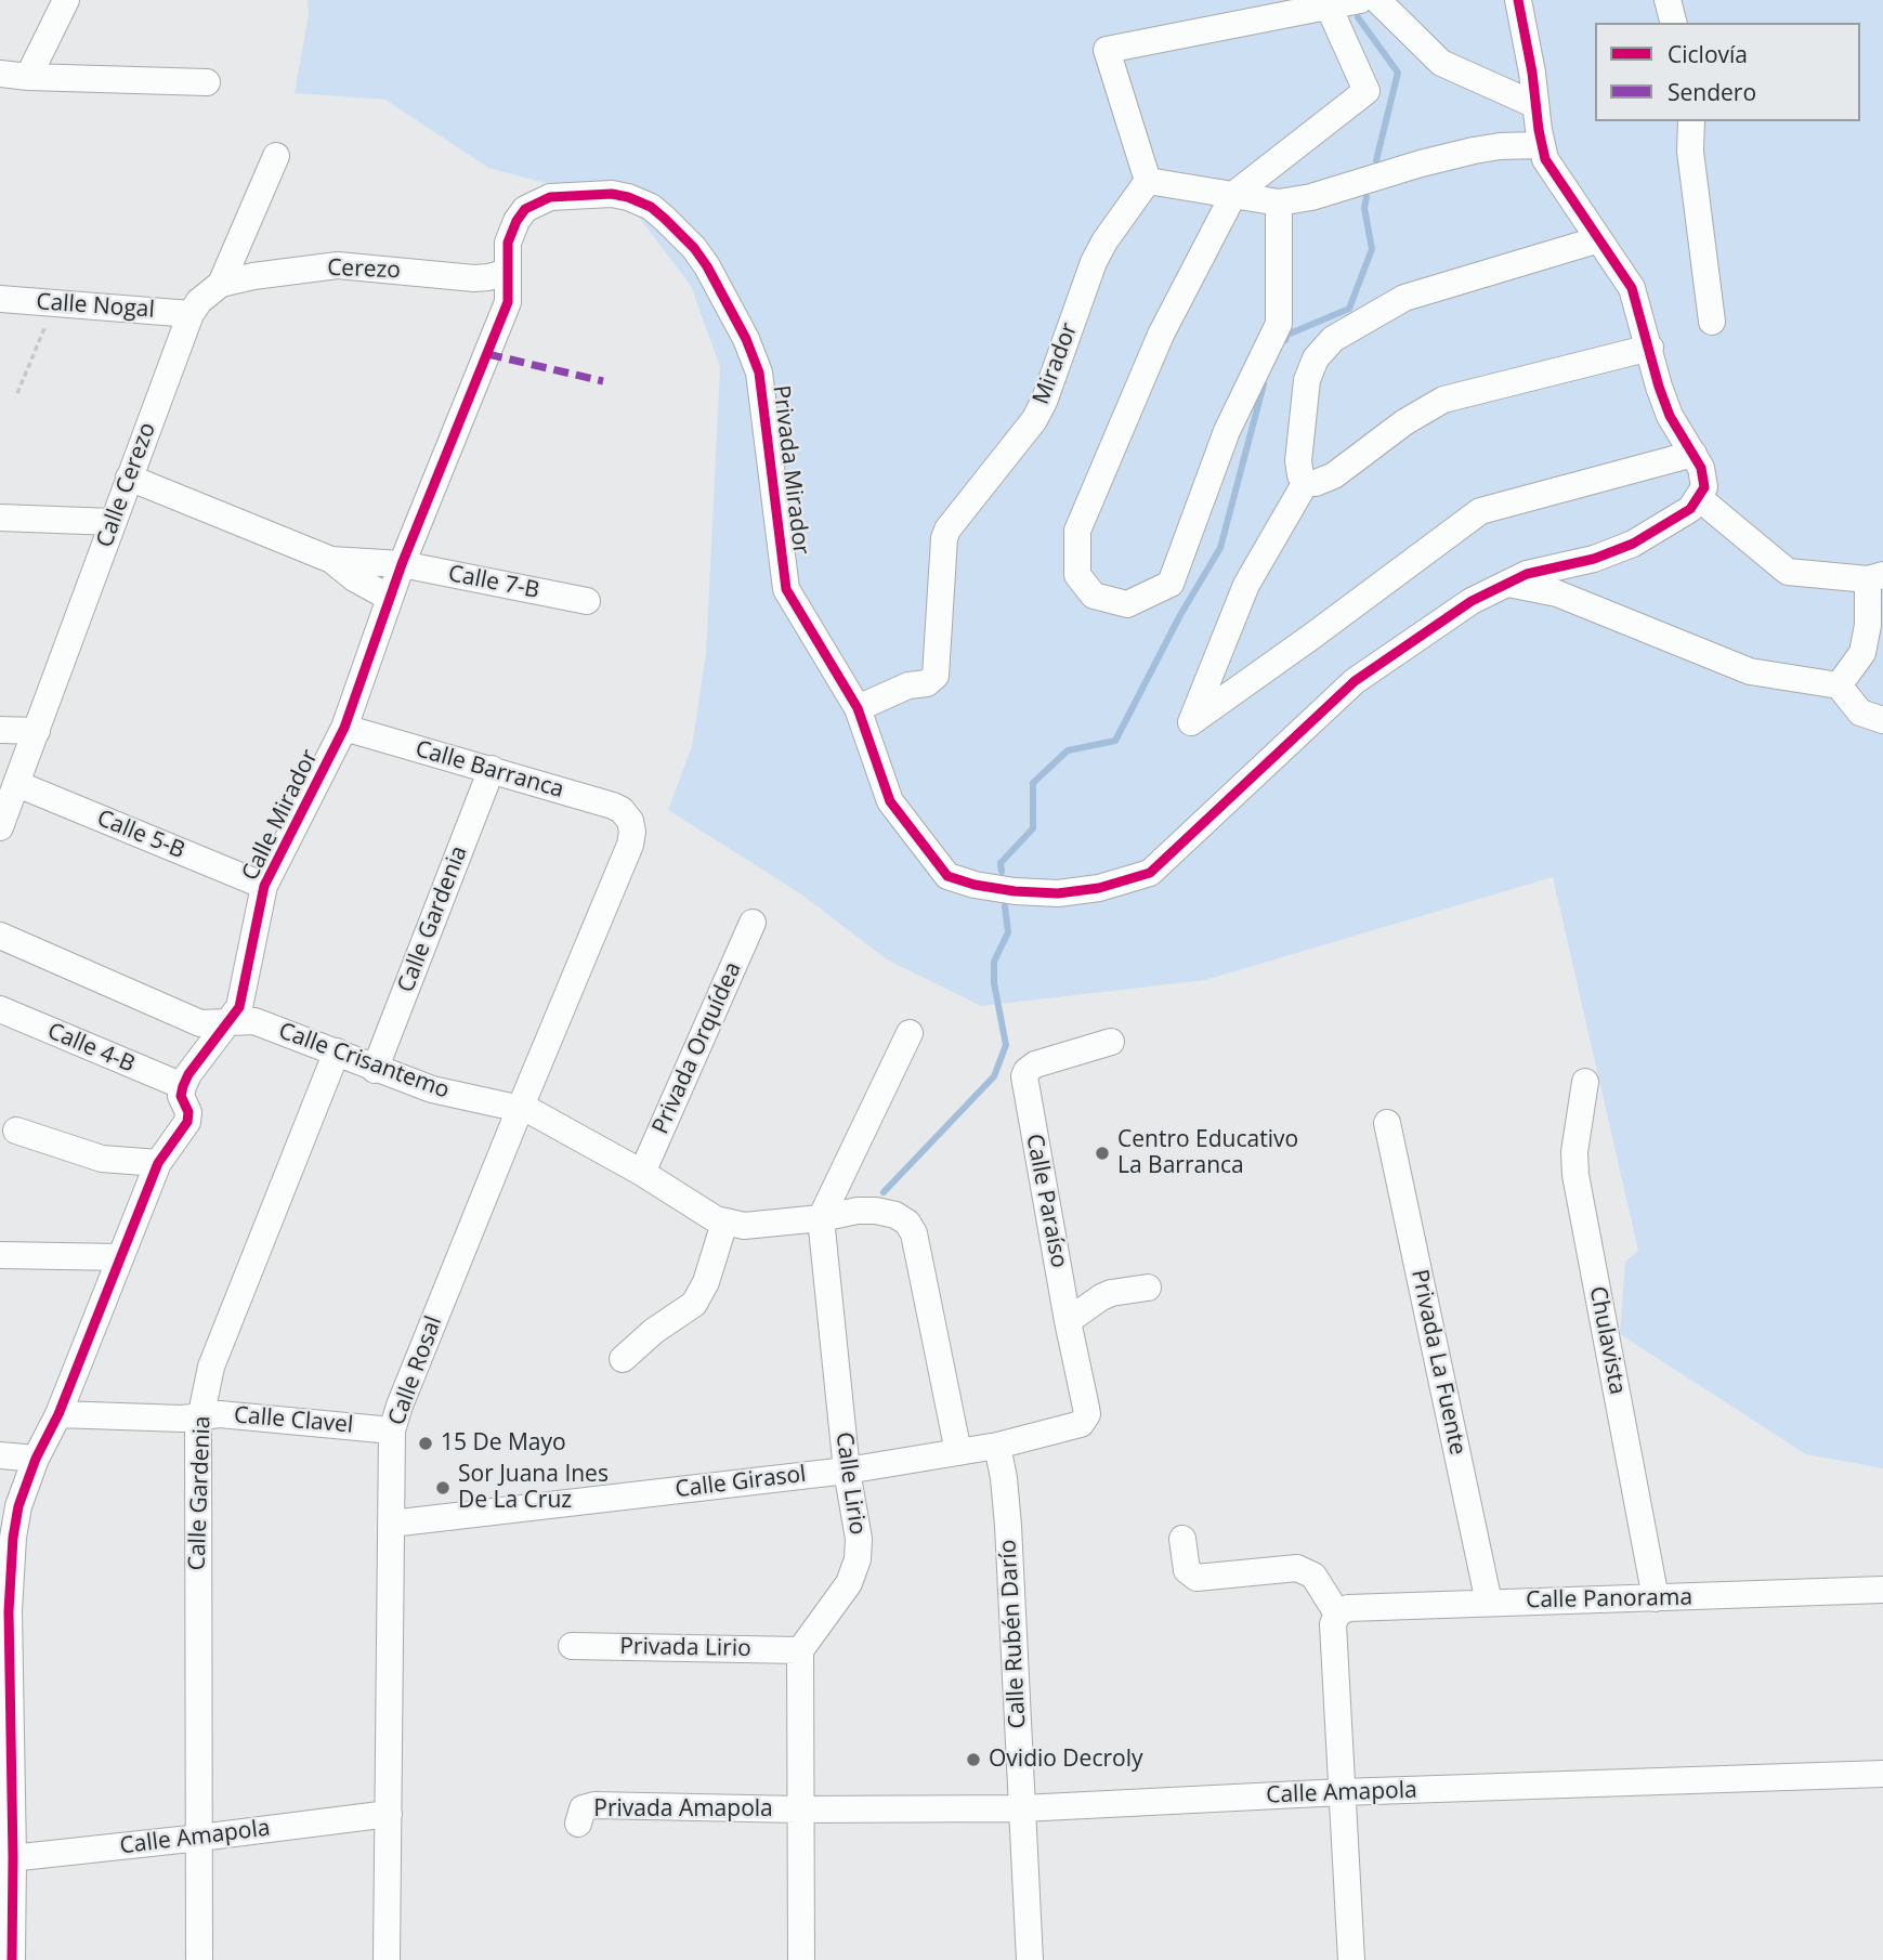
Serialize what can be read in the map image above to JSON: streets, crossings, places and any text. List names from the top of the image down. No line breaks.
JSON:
{"streets":{"street":["Cerezo","Calle Nogal","Mirador","Privada Mirador","Calle Cerezo","Calle 7-B","Calle Barranca","Calle Mirador","Calle 5-B","Calle Gardenia","Calle 4-B","Privada Orquídea","Calle Crisantemo","Calle Paraíso","Chulavista","Privada La Fuente","Calle Rosal","Calle Clavel","Calle Girasol","Calle Lirio","Calle Panorama","Calle Rubén Darío","Privada Lirio","Calle Amapola","Privada Amapola"]},"crossings":[["Cerezo","Privada Mirador"],["Cerezo","Calle Cerezo"],["Calle Nogal","Calle Cerezo"],["Mirador","Privada Mirador"],["Privada Mirador","Calle 7-B"],["Privada Mirador","Calle Mirador"],["Calle Cerezo","Calle 5-B"],["Calle Barranca","Calle Mirador"],["Calle Barranca","Calle Gardenia"],["Calle Barranca","Calle Rosal"],["Calle Mirador","Calle 5-B"],["Calle Mirador","Calle 4-B"],["Calle Mirador","Calle Crisantemo"],["Calle Gardenia","Calle Crisantemo"],["Calle Gardenia","Calle Clavel"],["Calle Gardenia","Calle Amapola"],["Privada Orquídea","Calle Crisantemo"],["Calle Crisantemo","Calle Rosal"],["Calle Crisantemo","Calle Lirio"],["Calle Paraíso","Calle Girasol"],["Chulavista","Calle Panorama"],["Privada La Fuente","Calle Panorama"],["Calle Rosal","Calle Clavel"],["Calle Rosal","Calle Girasol"],["Calle Rosal","Calle Amapola"],["Calle Girasol","Calle Lirio"],["Calle Girasol","Calle Rubén Darío"],["Calle Lirio","Privada Lirio"],["Calle Rubén Darío","Calle Amapola"],["Calle Amapola","Privada Amapola"]],"places":["Centro Educativo La Barranca","15 De Mayo","Sor Juana Ines De La Cruz","Ovidio Decroly"],"legend":["Ciclovía","Sendero"]}
